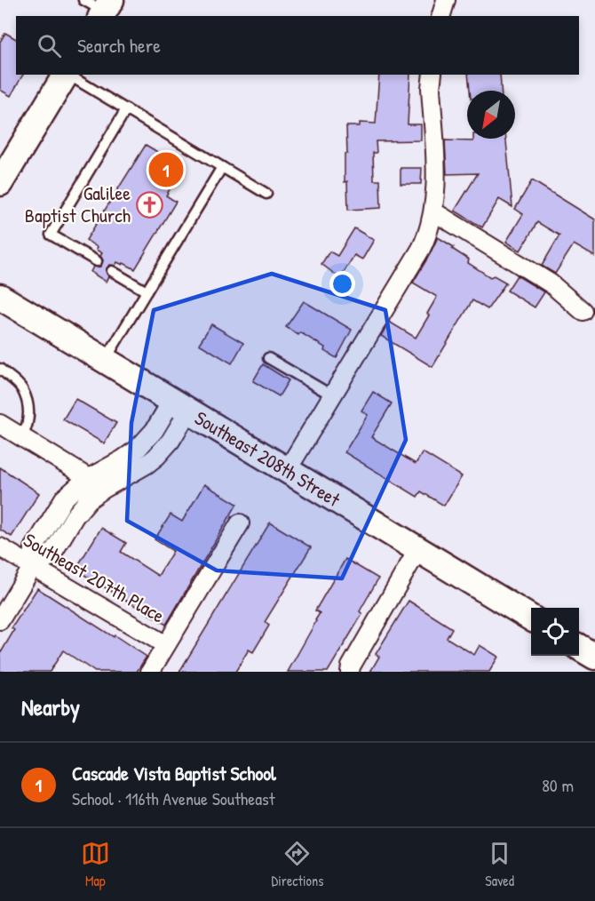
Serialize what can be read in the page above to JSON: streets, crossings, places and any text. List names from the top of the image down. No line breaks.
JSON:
{"streets":{"main road":["Southeast 208th Street"],"street":["Southeast 207th Place"]},"places":{"church":["Galilee Baptist Church"]},"north":"bottom left","page":{"search":"Search here","pins":"1","heading":"Nearby","list":[{"mark":"1","name":"Cascade Vista Baptist School","note":"School · 116th Avenue Southeast","value":"80 m"}],"nav":["Map","Directions","Saved"]}}
